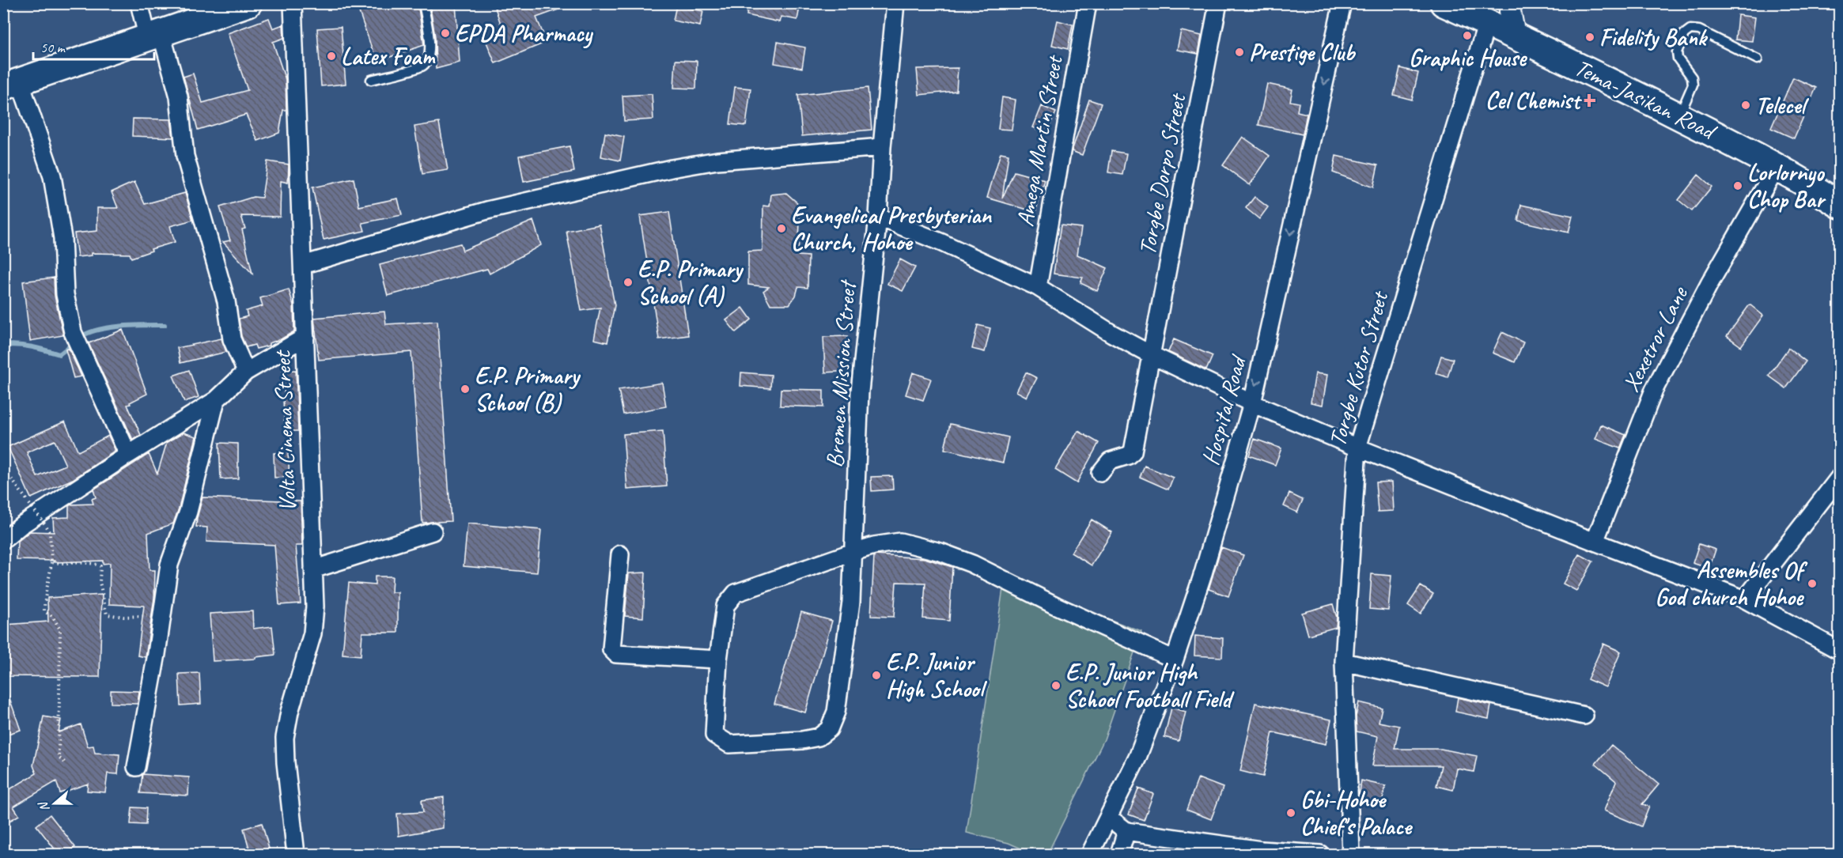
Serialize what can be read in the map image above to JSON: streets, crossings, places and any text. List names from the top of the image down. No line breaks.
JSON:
{"streets":{"highway":["Tema-Jasikan Road"],"street":["Amega Martin Street","Torgbe Dorpo Street","Xexetror Lane","Torgbe Kutor Street","Bremen Mission Street","Hospital Road","Volta Cinema Street"]},"crossings":[["Tema-Jasikan Road","Xexetror Lane"],["Tema-Jasikan Road","Torgbe Kutor Street"]],"one_way":["Hospital Road"],"places":{"other":["EPDA Pharmacy","Graphic House","Fidelity Bank","Prestige Club","Latex Foam","Telecel","Lorlornyo Chop Bar","Evangelical Presbyterian Church, Hohoe","E.P. Primary School (A)","E.P. Primary School (B)","Assembles Of God church Hohoe","E.P. Junior High School","E.P. Junior High School Football Field","Gbi-Hohoe Chief's Palace"],"health":["Cel Chemist"]},"scale_bar":"50 m","north":"left"}
